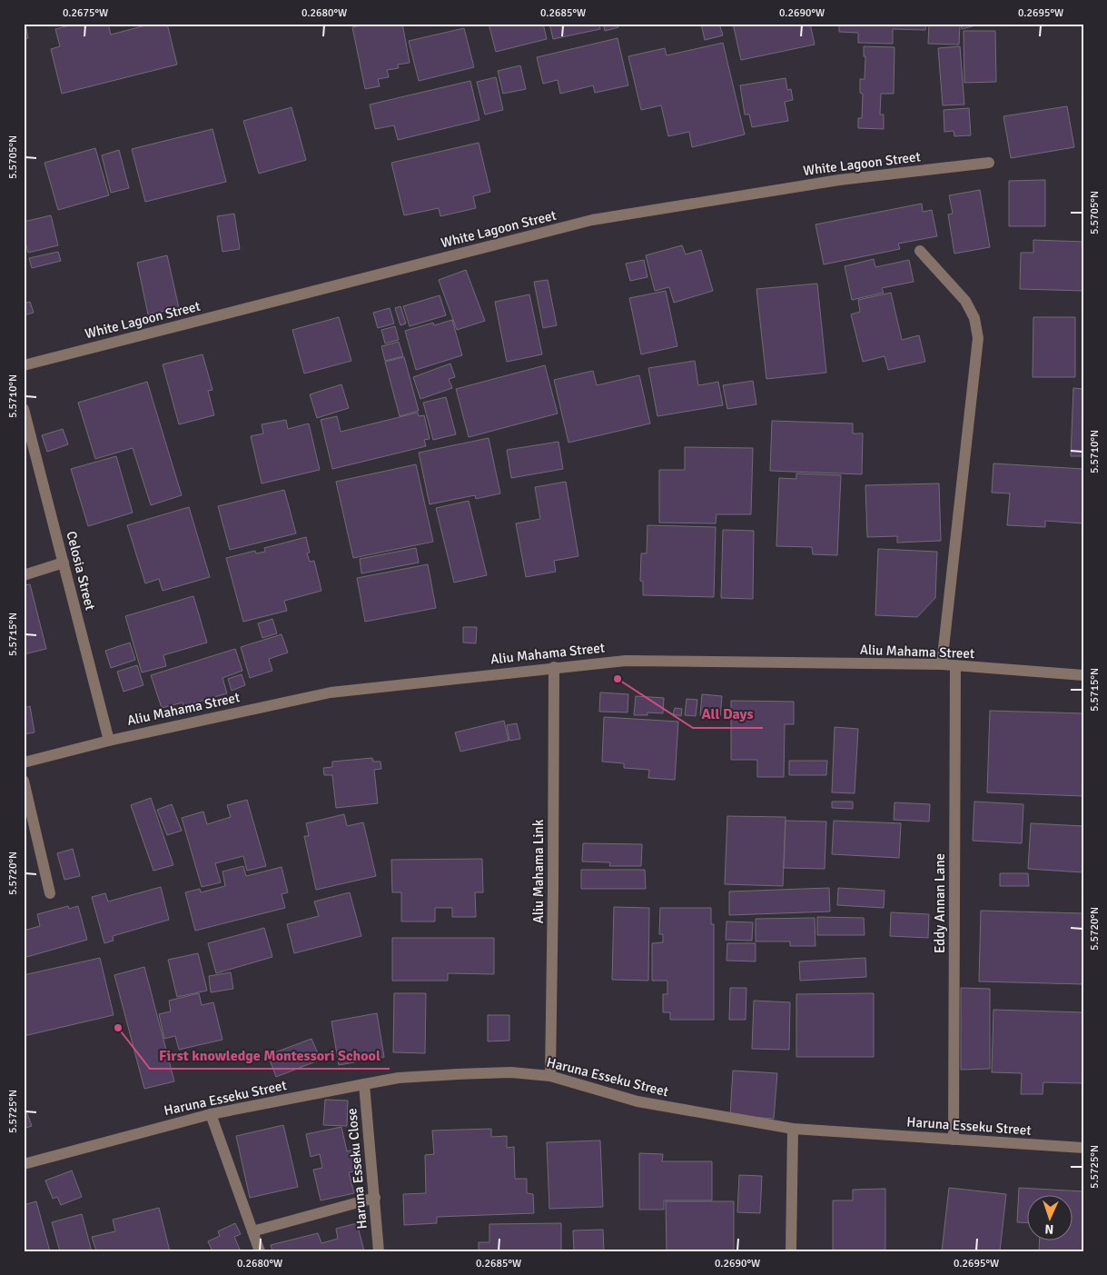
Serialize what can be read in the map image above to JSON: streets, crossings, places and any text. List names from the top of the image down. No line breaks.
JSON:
{"streets":{"street":["White Lagoon Street","Celosia Street","Aliu Mahama Street","Aliu Mahama Link","Eddy Annan Lane","Haruna Esseku Street","Haruna Esseku Close"]},"crossings":[["Celosia Street","Aliu Mahama Street"],["Aliu Mahama Street","Aliu Mahama Link"],["Aliu Mahama Street","Eddy Annan Lane"],["Aliu Mahama Link","Haruna Esseku Street"],["Eddy Annan Lane","Haruna Esseku Street"],["Haruna Esseku Street","Haruna Esseku Close"]],"places":["All Days","First knowledge Montessori School"],"north":"bottom","coordinates":["0.2675°W","0.2680°W","0.2685°W","0.2690°W","0.2695°W","5.5705°N","5.5710°N","5.5715°N","5.5720°N","5.5725°N"]}
